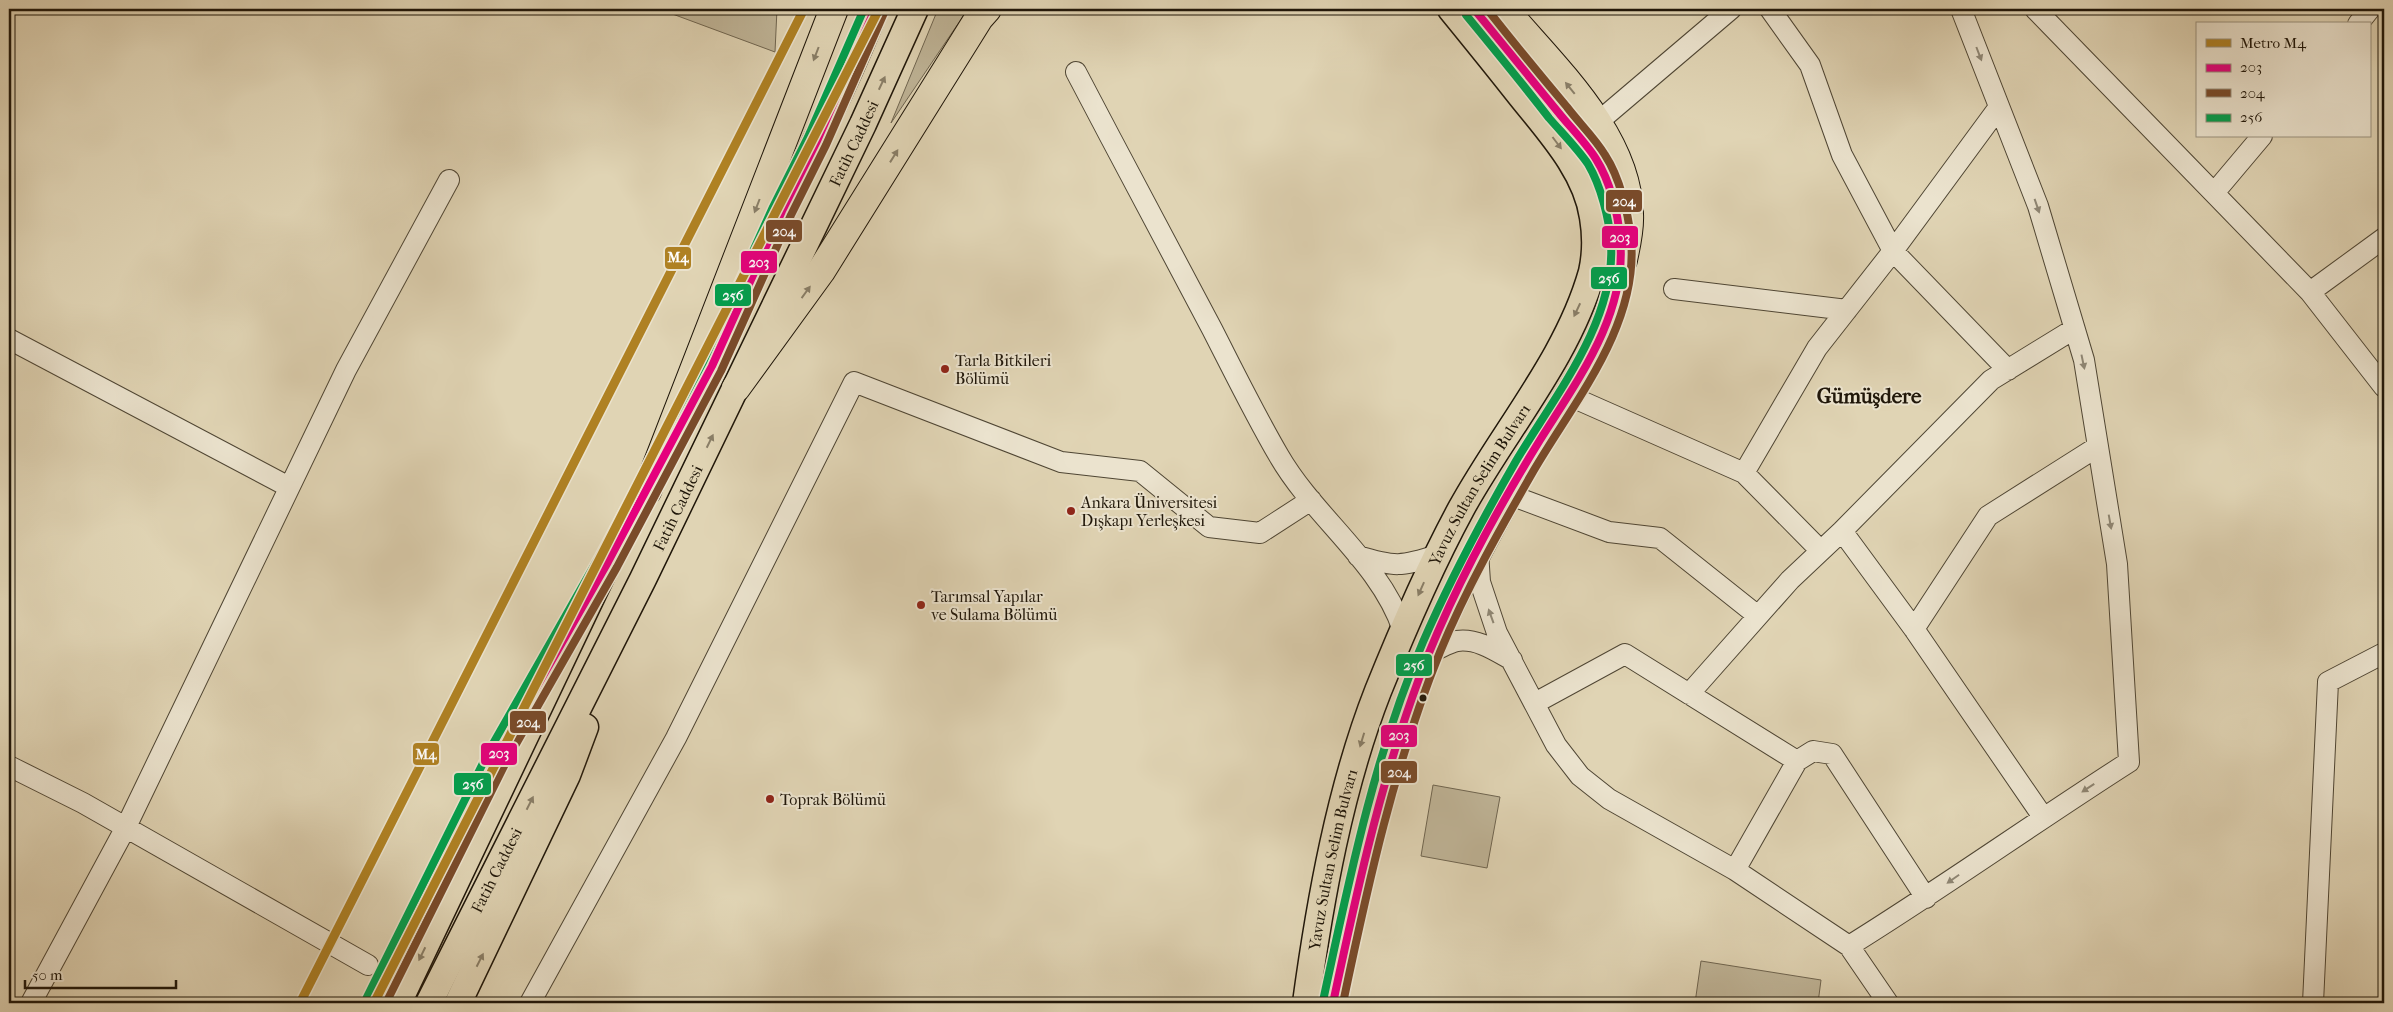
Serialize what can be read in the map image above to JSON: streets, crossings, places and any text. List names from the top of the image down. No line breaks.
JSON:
{"streets":{"main road":["Fatih Caddesi","Yavuz Sultan Selim Bulvarı"]},"districts":["Gümüşdere"],"places":["Tarla Bitkileri Bölümü","Ankara Üniversitesi Dışkapı Yerleşkesi","Tarımsal Yapılar ve Sulama Bölümü","Toprak Bölümü"],"lines":["metro line M4","transit line 203","transit line 204","transit line 256"],"legend":["Metro M4","203","204","256"],"scale_bar":"50 m"}
